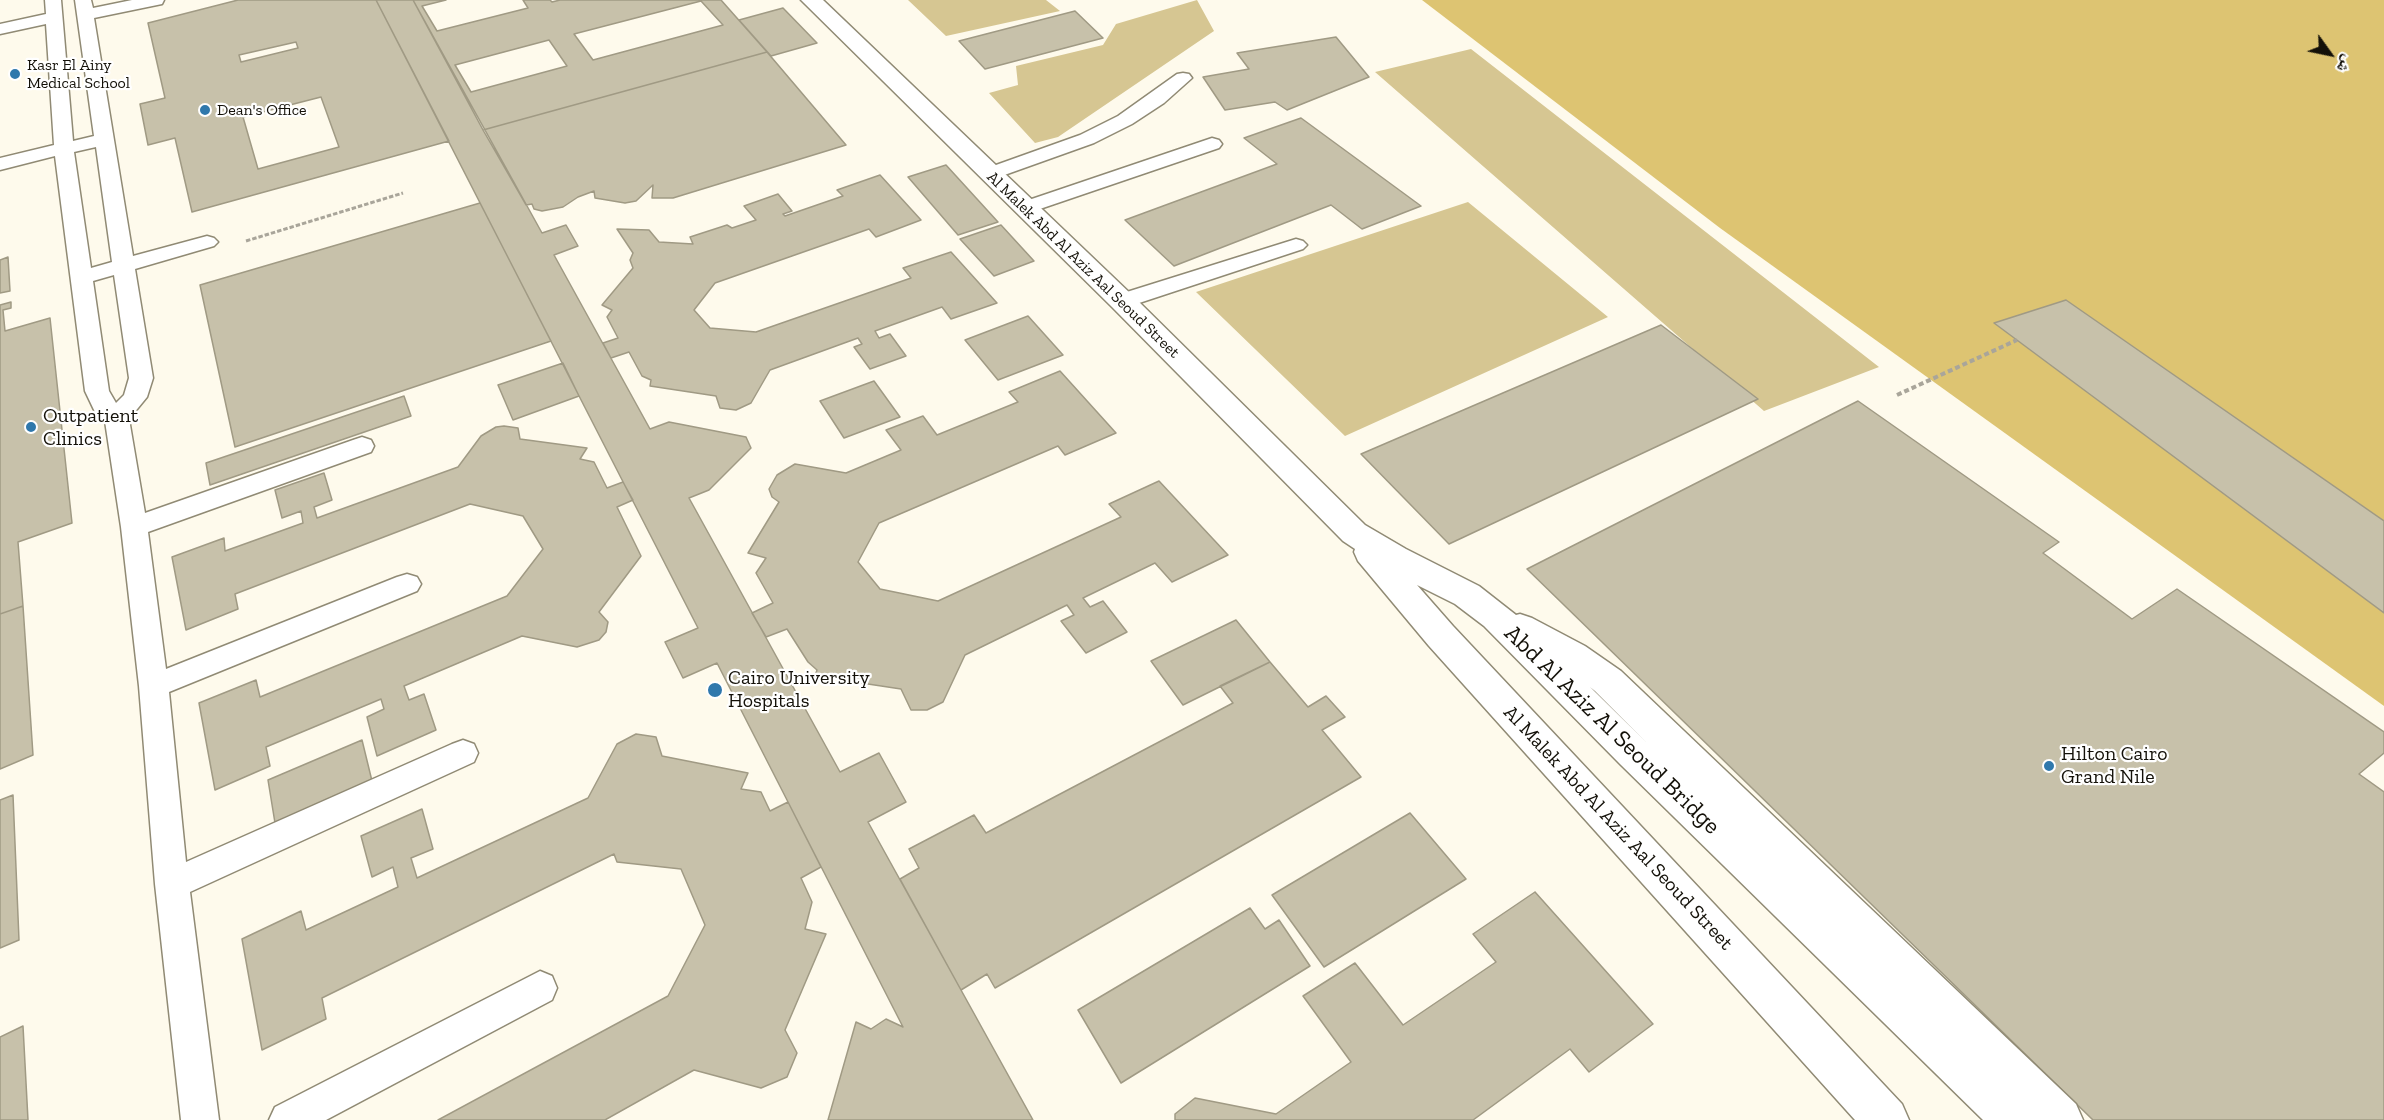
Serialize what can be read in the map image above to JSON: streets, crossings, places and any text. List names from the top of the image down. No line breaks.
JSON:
{"streets":{"main road":["Al Malek Abd Al Aziz Aal Seoud Street","Abd Al Aziz Al Seoud Bridge"]},"crossings":[["Al Malek Abd Al Aziz Aal Seoud Street","Abd Al Aziz Al Seoud Bridge"]],"places":["Kasr El Ainy Medical School","Dean's Office","Outpatient Clinics","Cairo University Hospitals","Hilton Cairo Grand Nile"],"north":"bottom right"}
